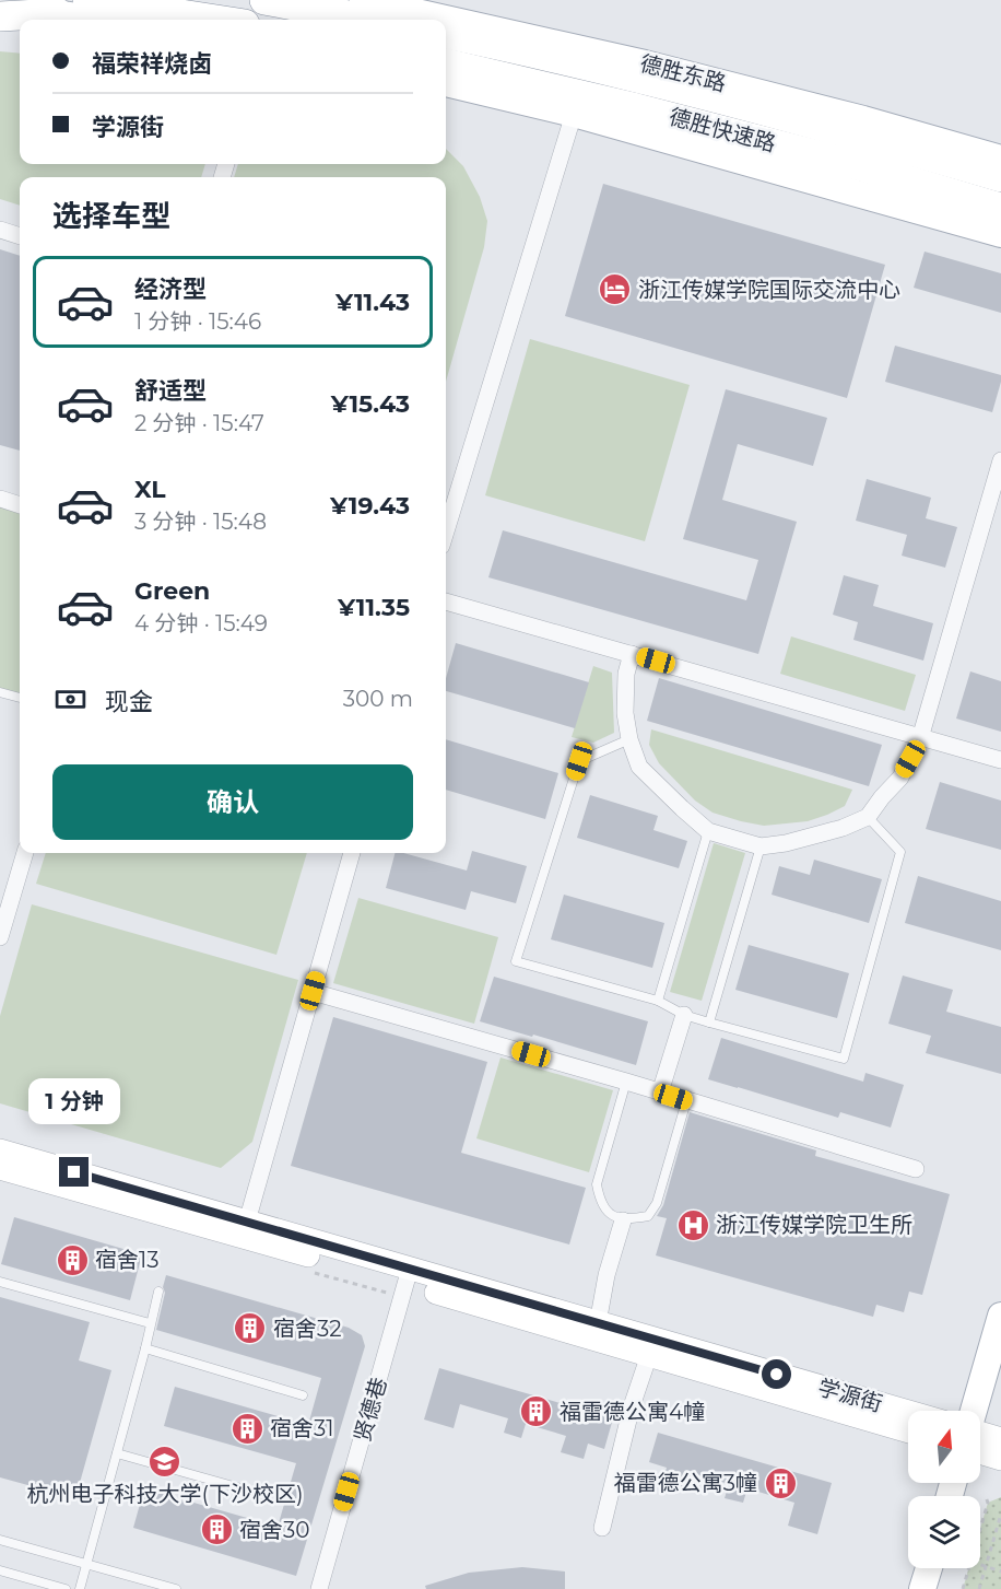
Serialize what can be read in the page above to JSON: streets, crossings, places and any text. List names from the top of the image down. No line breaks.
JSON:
{"streets":{"highway":["德胜快速路"],"main road":["德胜东路","学源街"],"street":["贤德巷"]},"crossings":[["学源街","贤德巷"]],"places":{"hotel":["浙江传媒学院国际交流中心"],"hospital":["浙江传媒学院卫生所"],"building":["宿舍13","宿舍32","福雷德公寓4幢","宿舍31","福雷德公寓3幢","宿舍30"],"school or university":["杭州电子科技大学(下沙校区)"]},"north":"top","page":{"banner":["福荣祥烧卤","学源街"],"heading":"选择车型","list":[{"name":"经济型","note":"1 分钟 · 15:46","value":"¥11.43"},{"name":"舒适型","note":"2 分钟 · 15:47","value":"¥15.43"},{"name":"XL","note":"3 分钟 · 15:48","value":"¥19.43"},{"name":"Green","note":"4 分钟 · 15:49","value":"¥11.35"}],"pay":["现金","300 m"],"buttons":"确认","bubble":"1 分钟"}}
